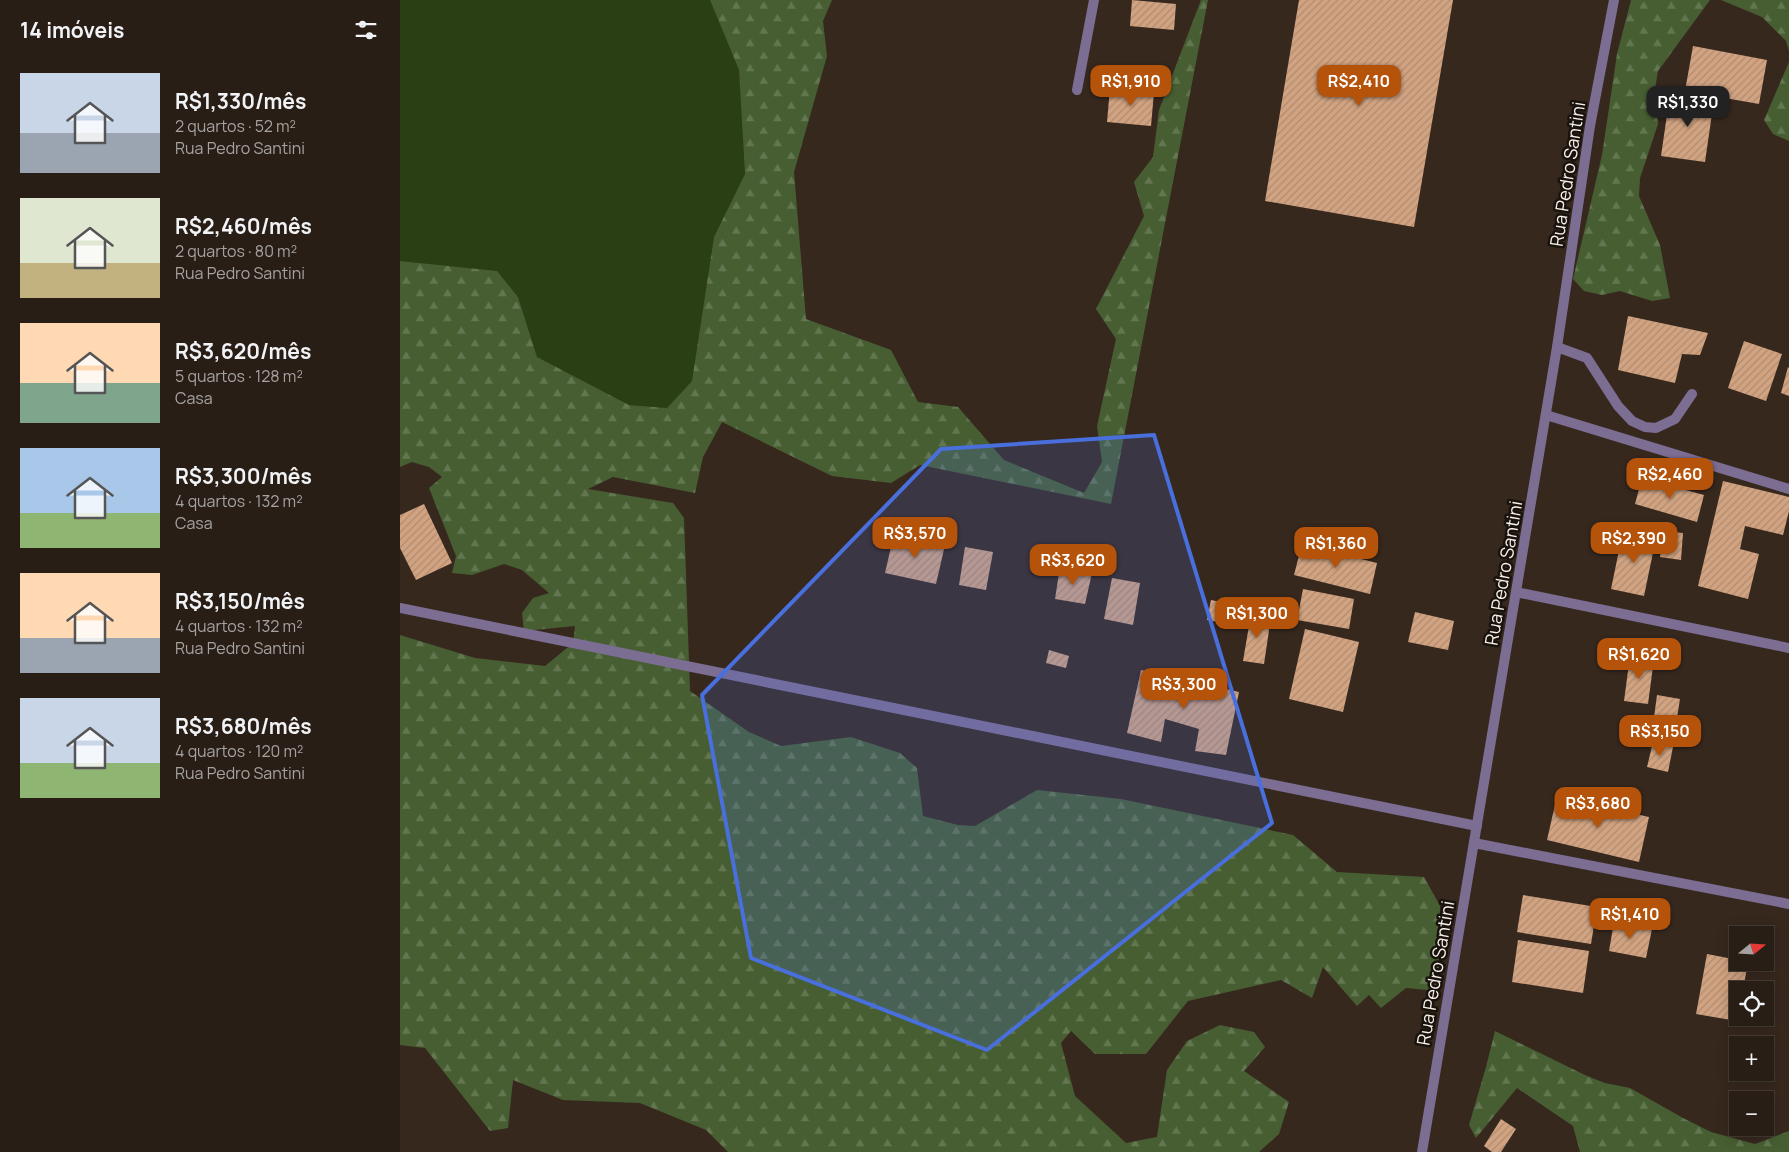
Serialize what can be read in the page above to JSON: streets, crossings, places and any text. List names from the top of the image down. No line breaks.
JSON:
{"streets":{"street":["Rua Pedro Santini"]},"north":"right","page":{"heading":"14 imóveis","list":[{"name":"R$1,330/mês","note":"2 quartos · 52 m² · Rua Pedro Santini"},{"name":"R$2,460/mês","note":"2 quartos · 80 m² · Rua Pedro Santini"},{"name":"R$3,620/mês","note":"5 quartos · 128 m² · Casa"},{"name":"R$3,300/mês","note":"4 quartos · 132 m² · Casa"},{"name":"R$3,150/mês","note":"4 quartos · 132 m² · Rua Pedro Santini"},{"name":"R$3,680/mês","note":"4 quartos · 120 m² · Rua Pedro Santini"}],"price":["R$1,910","R$2,410","R$1,330","R$2,460","R$3,570","R$2,390","R$1,360","R$3,620","R$1,300","R$1,620","R$3,300","R$3,150","R$3,680","R$1,410"],"map_buttons":["+","−"]}}
